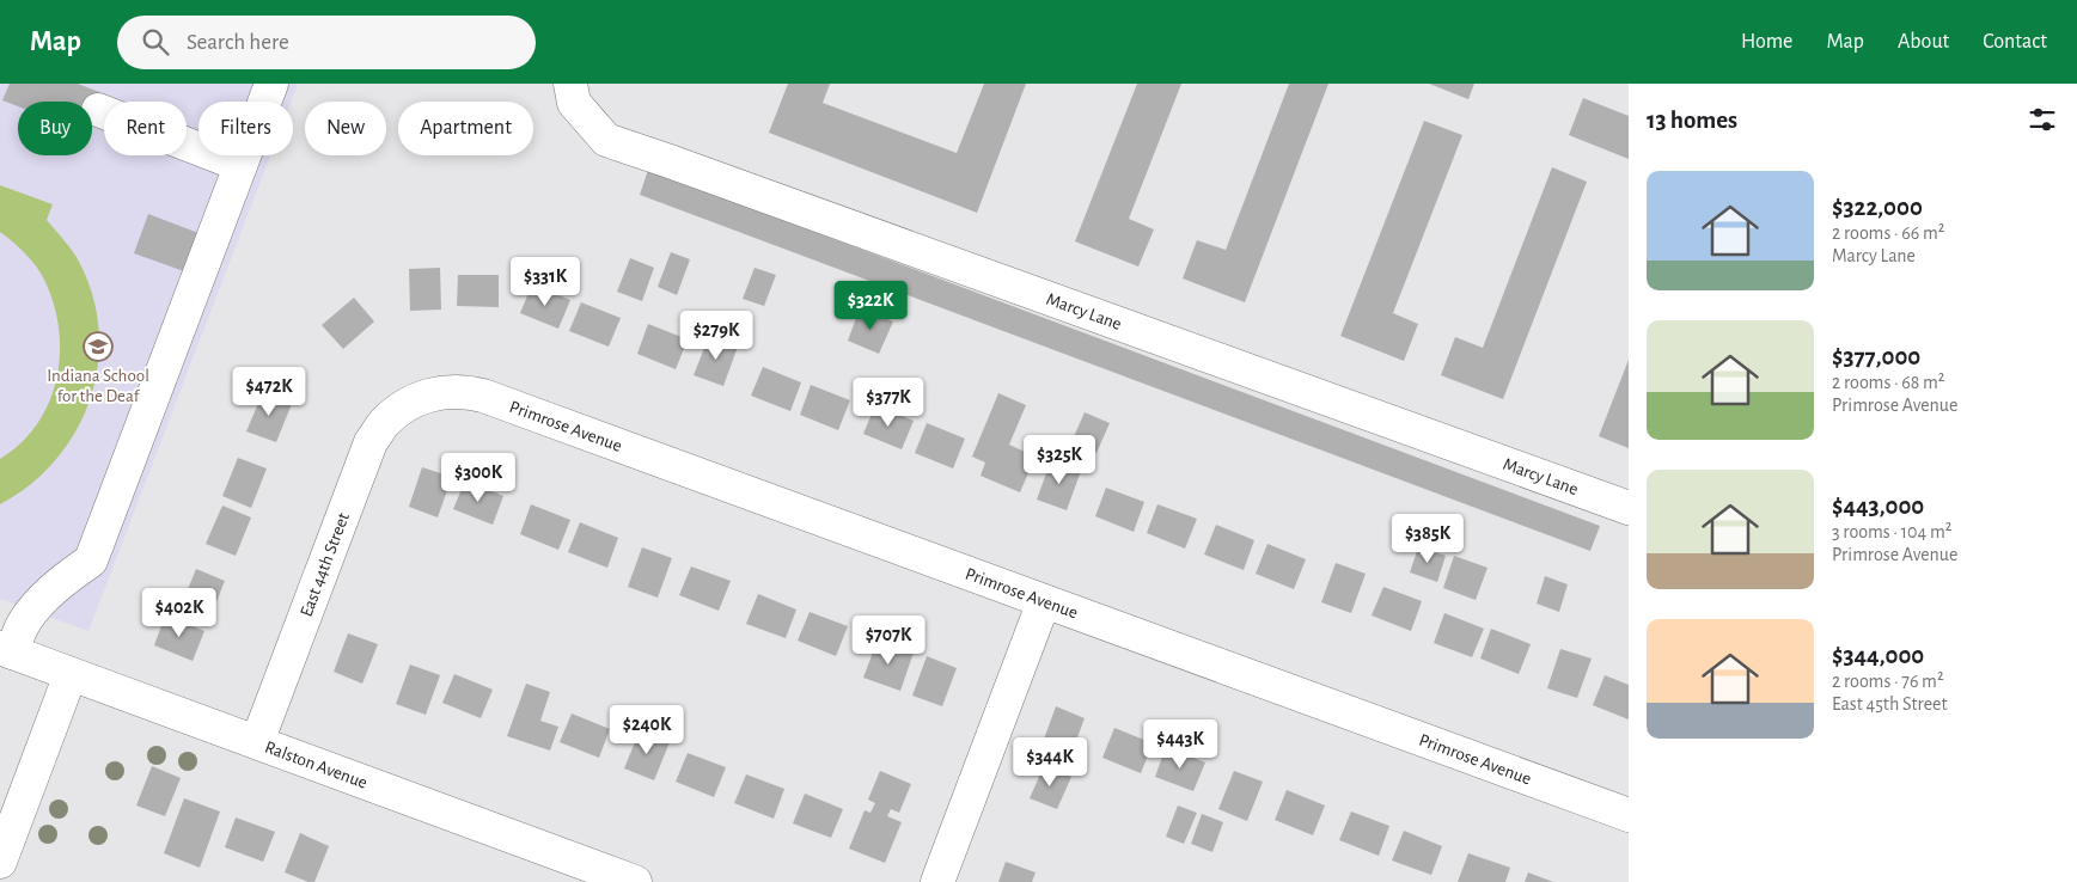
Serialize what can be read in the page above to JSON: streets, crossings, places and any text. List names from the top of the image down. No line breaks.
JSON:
{"streets":{"street":["Marcy Lane","Primrose Avenue","East 44th Street","Ralston Avenue"]},"crossings":[["Primrose Avenue","East 44th Street"],["East 44th Street","Ralston Avenue"]],"places":{"school or university":["Indiana School for the Deaf"]},"page":{"header":"Map","search":"Search here","nav":["Home","Map","About","Contact"],"heading":"13 homes","chip":["Buy","Rent","Filters","New","Apartment"],"list":[{"name":"$322,000","note":"2 rooms · 66 m² · Marcy Lane"},{"name":"$377,000","note":"2 rooms · 68 m² · Primrose Avenue"},{"name":"$443,000","note":"3 rooms · 104 m² · Primrose Avenue"},{"name":"$344,000","note":"2 rooms · 76 m² · East 45th Street"}],"price":["$331K","$322K","$279K","$472K","$377K","$325K","$300K","$385K","$402K","$707K","$240K","$443K","$344K"]}}
